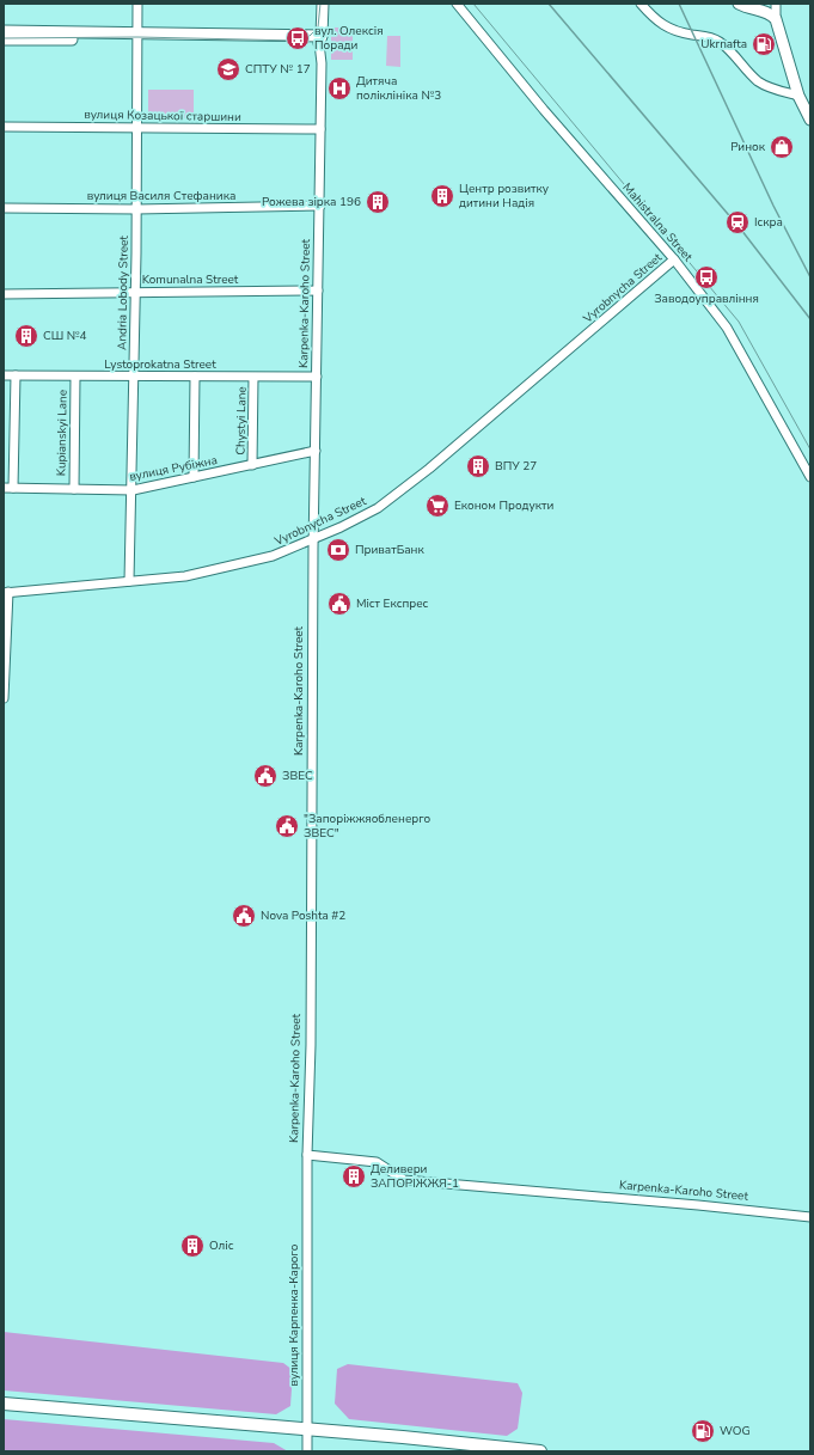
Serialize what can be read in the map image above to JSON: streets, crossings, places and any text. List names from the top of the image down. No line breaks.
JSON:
{"streets":{"main road":["Karpenka-Karoho Street"],"street":["вулиця Козацької старшини","вулиця Василя Стефаника","Mahistralna Street","Komunalna Street","Vyrobnycha Street","Andria Lobody Street","Lystoprokatna Street","Chystyi Lane","Kupianskyi Lane","вулиця Рубіжна","вулиця Карпенка-Карого"]},"crossings":[["вулиця Козацької старшини","Andria Lobody Street"],["вулиця Козацької старшини","Karpenka-Karoho Street"],["вулиця Василя Стефаника","Andria Lobody Street"],["вулиця Василя Стефаника","Karpenka-Karoho Street"],["Mahistralna Street","Vyrobnycha Street"],["Komunalna Street","Andria Lobody Street"],["Komunalna Street","Karpenka-Karoho Street"],["Vyrobnycha Street","Andria Lobody Street"],["Vyrobnycha Street","Karpenka-Karoho Street"],["Andria Lobody Street","Lystoprokatna Street"],["Andria Lobody Street","вулиця Рубіжна"],["Karpenka-Karoho Street","Lystoprokatna Street"],["Karpenka-Karoho Street","вулиця Рубіжна"],["Karpenka-Karoho Street","вулиця Карпенка-Карого"],["Lystoprokatna Street","Chystyi Lane"],["Lystoprokatna Street","Kupianskyi Lane"],["Chystyi Lane","вулиця Рубіжна"],["Kupianskyi Lane","вулиця Рубіжна"]],"places":{"bus stop":["вул. Олексія Поради","Заводоуправління"],"fuel station":["Ukrnafta","WOG"],"school or university":["СПТУ № 17"],"hospital":["Дитяча поліклініка №3"],"shop":["Ринок"],"building":["Центр розвитку дитини Надія","Рожева зірка 196","СШ №4","ВПУ 27","Деливери ЗАПОРІЖЖЯ-1","Оліс"],"station":["Іскра"],"supermarket":["Економ Продукти"],"bank":["ПриватБанк"],"public building":["Мiст Експрес","ЗВЕС","\"Запоріжжяобленерго ЗВЕС\"","Nova Poshta #2"]}}
